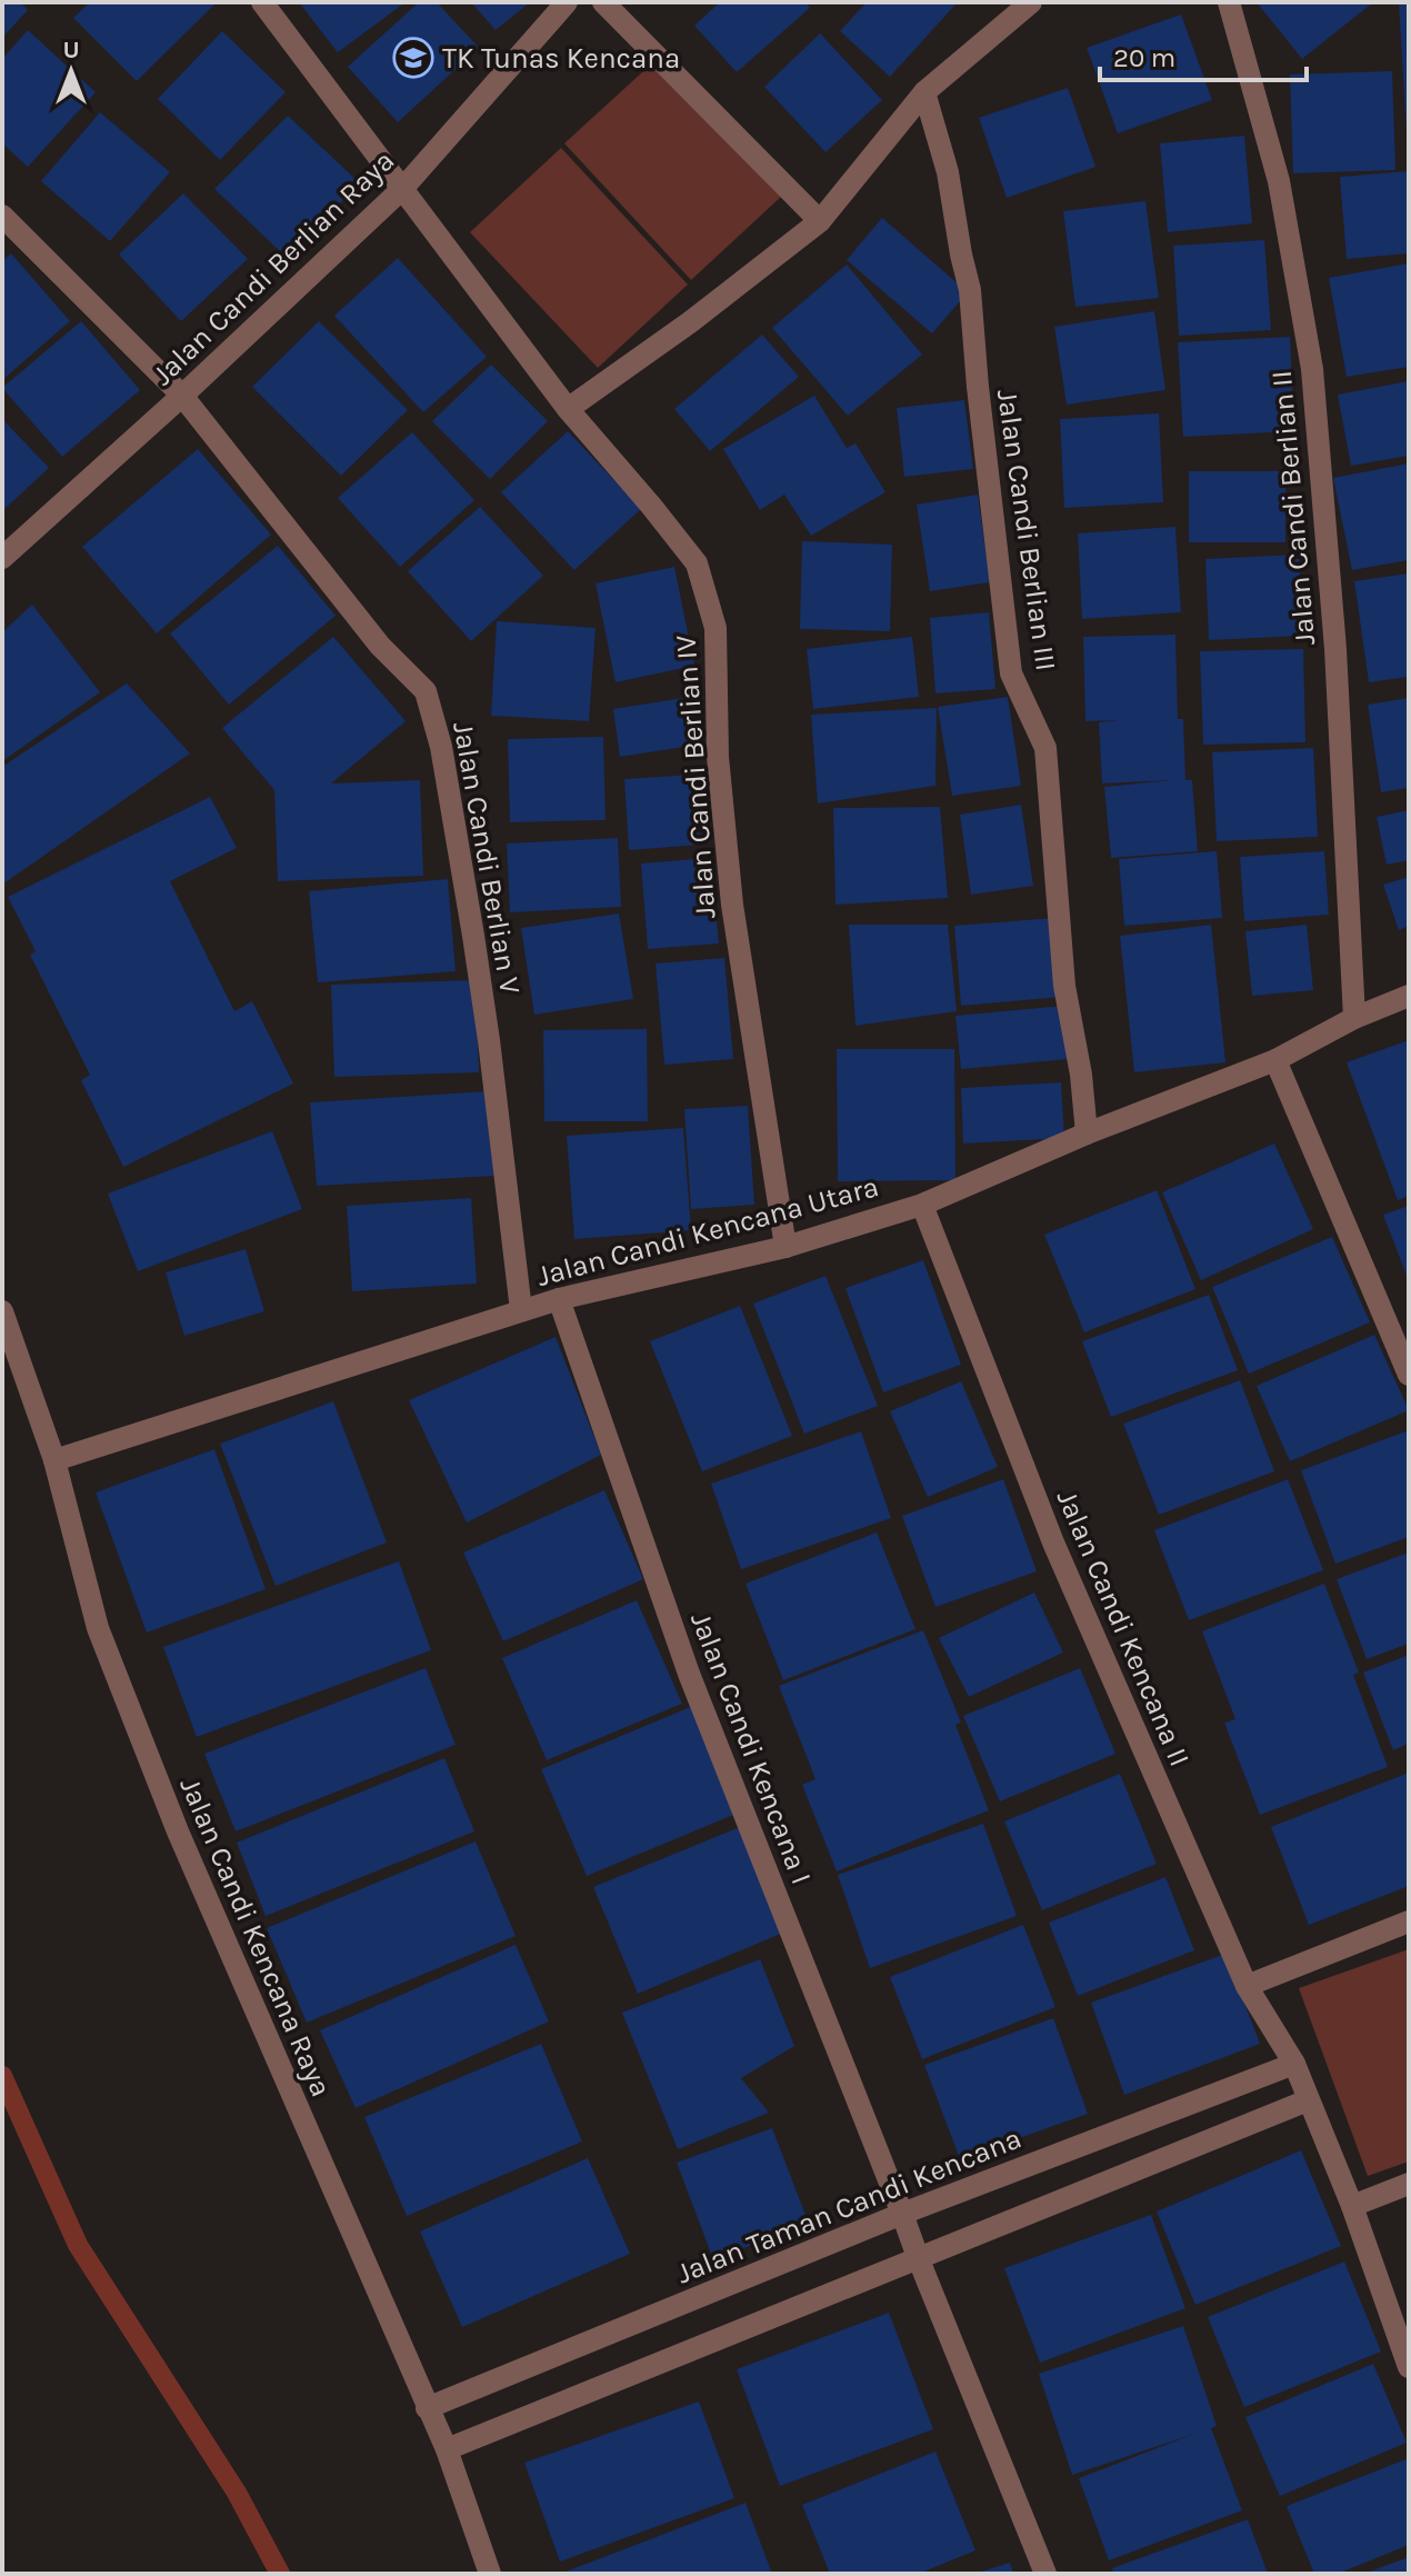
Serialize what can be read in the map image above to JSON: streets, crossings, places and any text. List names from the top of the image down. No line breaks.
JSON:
{"streets":{"street":["Jalan Candi Berlian Raya","Jalan Candi Berlian II","Jalan Candi Berlian III","Jalan Candi Berlian IV","Jalan Candi Berlian V","Jalan Candi Kencana Utara","Jalan Candi Kencana II","Jalan Candi Kencana I","Jalan Candi Kencana Raya","Jalan Taman Candi Kencana"]},"crossings":[["Jalan Candi Berlian Raya","Jalan Candi Berlian IV"],["Jalan Candi Berlian Raya","Jalan Candi Berlian V"],["Jalan Candi Berlian II","Jalan Candi Kencana Utara"],["Jalan Candi Berlian III","Jalan Candi Kencana Utara"],["Jalan Candi Berlian IV","Jalan Candi Kencana Utara"],["Jalan Candi Berlian V","Jalan Candi Kencana Utara"],["Jalan Candi Kencana Utara","Jalan Candi Kencana II"],["Jalan Candi Kencana Utara","Jalan Candi Kencana I"],["Jalan Candi Kencana Utara","Jalan Candi Kencana Raya"],["Jalan Candi Kencana II","Jalan Taman Candi Kencana"],["Jalan Candi Kencana I","Jalan Taman Candi Kencana"],["Jalan Candi Kencana Raya","Jalan Taman Candi Kencana"]],"places":{"school or university":["TK Tunas Kencana"]},"scale_bar":"20 m","north":"top"}
